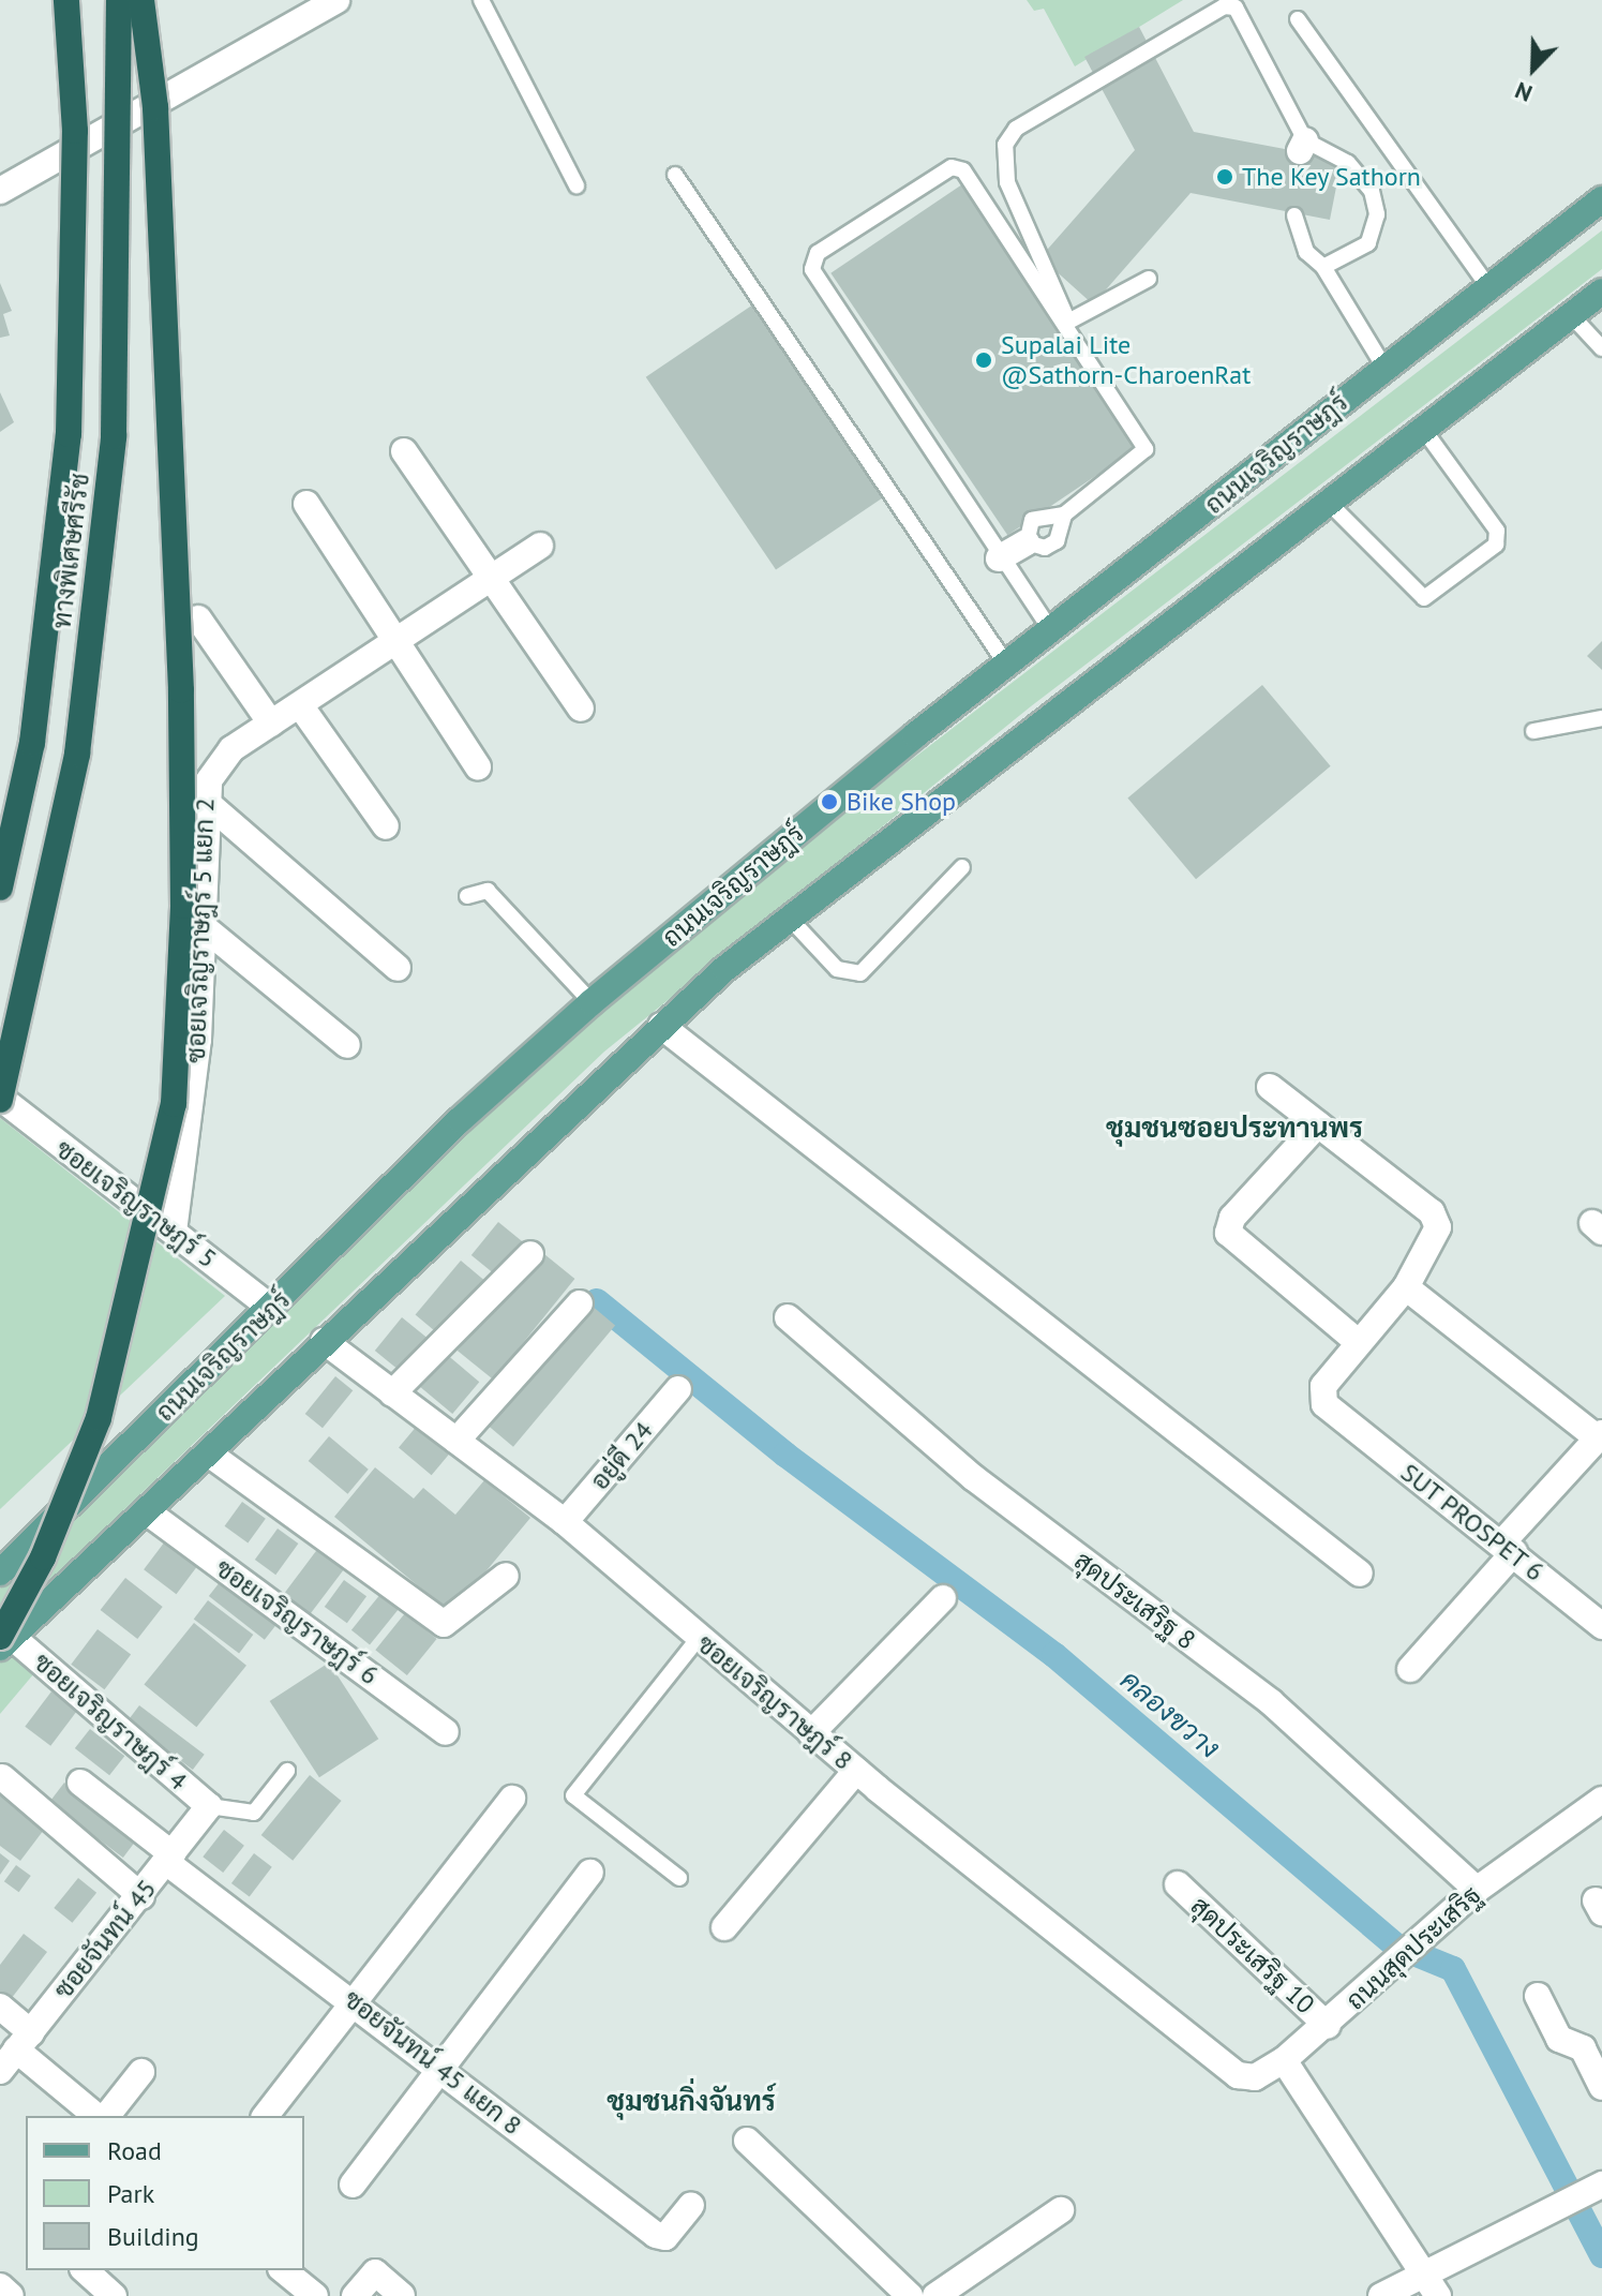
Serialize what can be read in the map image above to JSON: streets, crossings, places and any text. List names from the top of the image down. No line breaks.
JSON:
{"streets":{"highway":["ทางพิเศษศรีรัช"],"main road":["ถนนเจริญราษฎร์"],"street":["ซอยเจริญราษฎร์ 5 แยก 2","ซอยเจริญราษฎร์ 5","อยู่ดี 24","SUT PROSPET 6","สุดประเสริฐ 8","ซอยเจริญราษฎร์ 6","ซอยเจริญราษฎร์ 8","ซอยเจริญราษฎร์ 4","ซอยจันทน์ 45","ถนนสุดประเสริฐ","สุดประเสริฐ 10","ซอยจันทน์ 45 แยก 8"]},"crossings":[["ถนนเจริญราษฎร์","ซอยเจริญราษฎร์ 5"],["ทางพิเศษศรีรัช","ซอยเจริญราษฎร์ 5"],["ซอยเจริญราษฎร์ 5 แยก 2","ซอยเจริญราษฎร์ 5"],["อยู่ดี 24","ซอยเจริญราษฎร์ 8"],["สุดประเสริฐ 8","ถนนสุดประเสริฐ"],["ซอยเจริญราษฎร์ 8","ถนนสุดประเสริฐ"],["ซอยเจริญราษฎร์ 4","ซอยจันทน์ 45"],["ซอยจันทน์ 45","ซอยจันทน์ 45 แยก 8"],["ถนนสุดประเสริฐ","สุดประเสริฐ 10"]],"districts":["ชุมชนซอยประทานพร","ชุมชนกิ่งจันทร์"],"water":["คลองขวาง"],"places":["The Key Sathorn","Supalai Lite @Sathorn-CharoenRat","Bike Shop"],"legend":["Road","Park","Building"],"north":"bottom left"}
